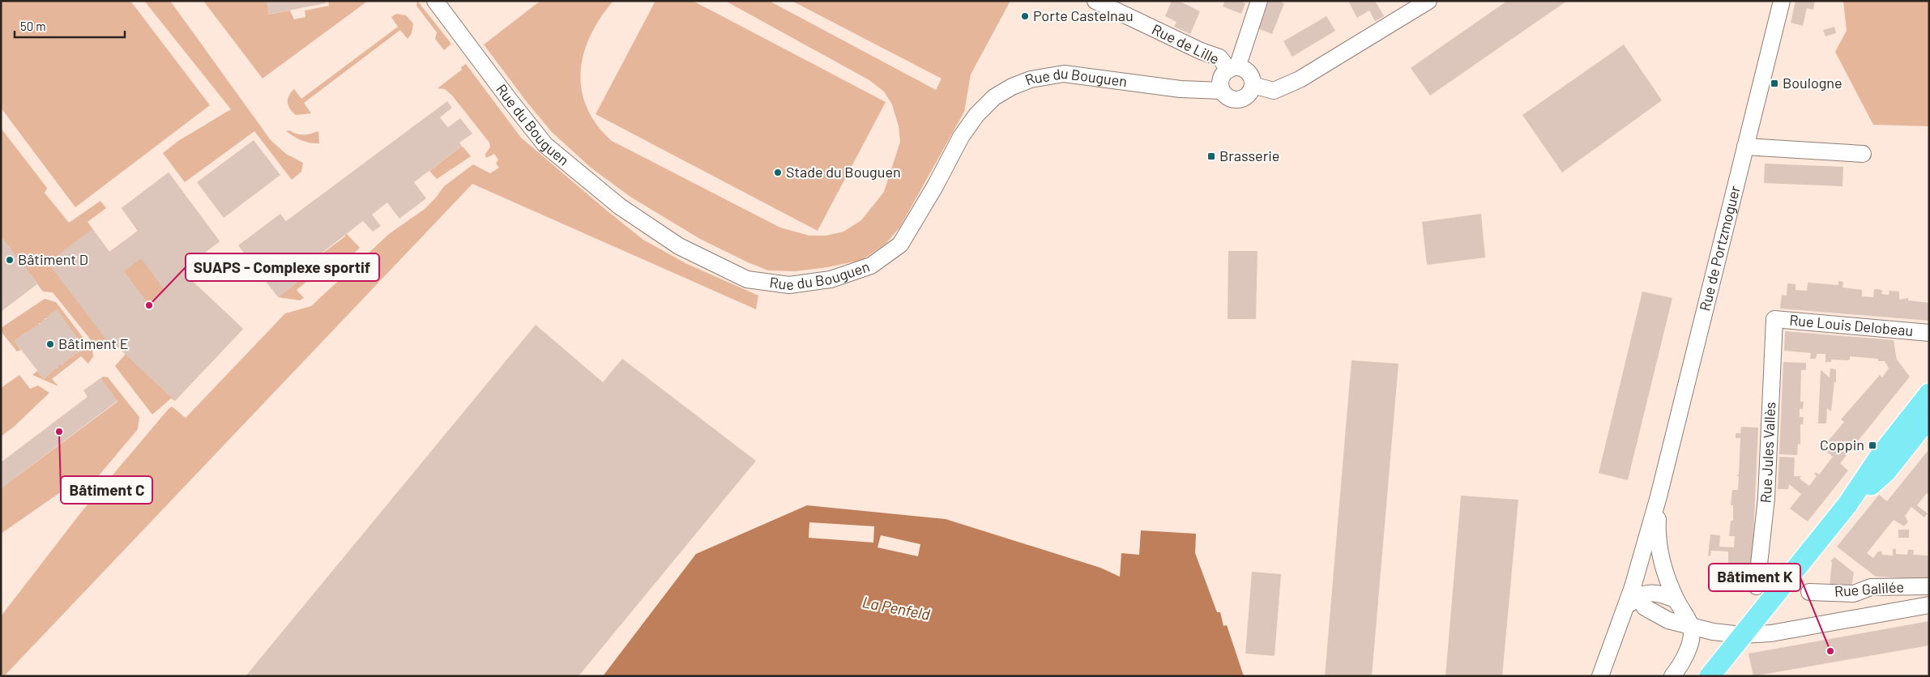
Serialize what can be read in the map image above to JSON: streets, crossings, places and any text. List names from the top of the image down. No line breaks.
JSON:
{"streets":{"street":["Rue de Lille","Rue du Bouguen","Rue de Portzmoguer","Rue Louis Delobeau","Rue Jules Vallès","Rue Galilée"]},"crossings":[["Rue de Lille","Rue du Bouguen"],["Rue Louis Delobeau","Rue Jules Vallès"]],"water":["La Penfeld"],"places":{"other":["Porte Castelnau","Stade du Bouguen","Bâtiment D","SUAPS - Complexe sportif","Bâtiment E","Bâtiment C","Bâtiment K"],"transit":["Boulogne","Brasserie","Coppin"]},"scale_bar":"50 m"}
